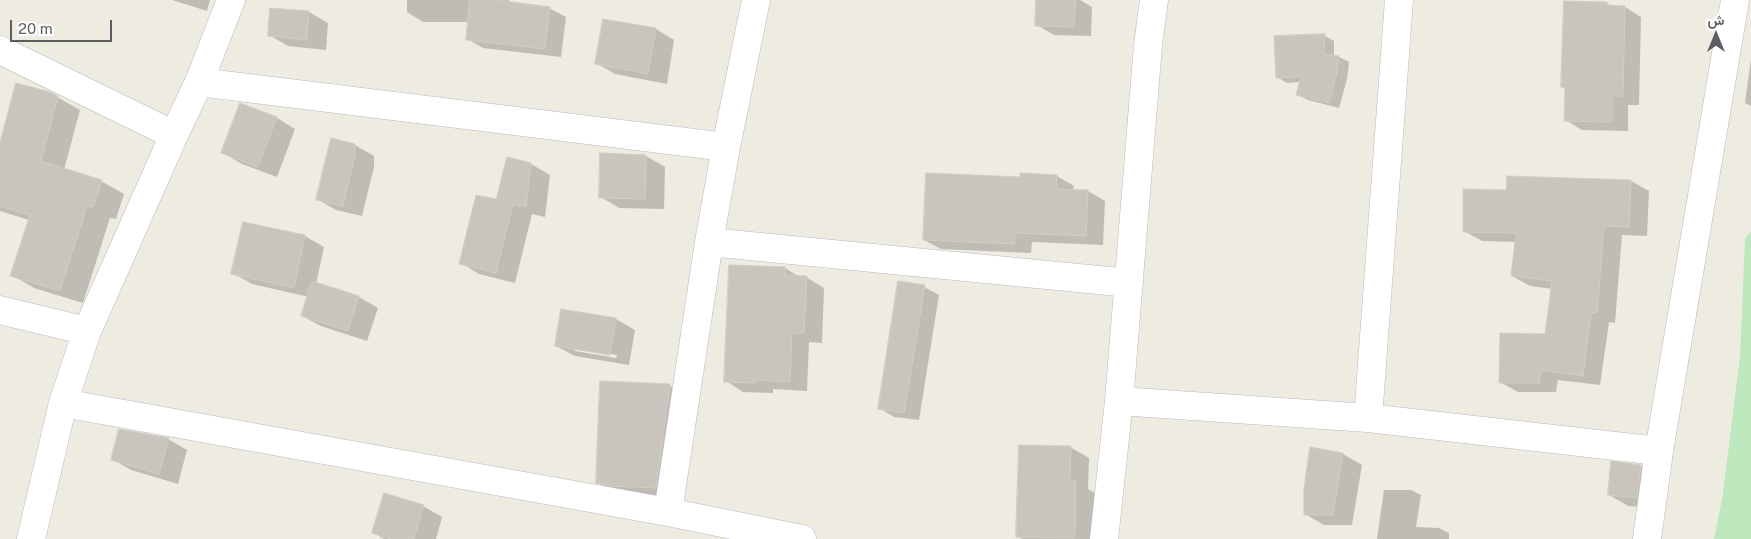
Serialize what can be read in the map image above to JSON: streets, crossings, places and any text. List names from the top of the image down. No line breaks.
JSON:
{"scale_bar":"20 m","north":"top"}
